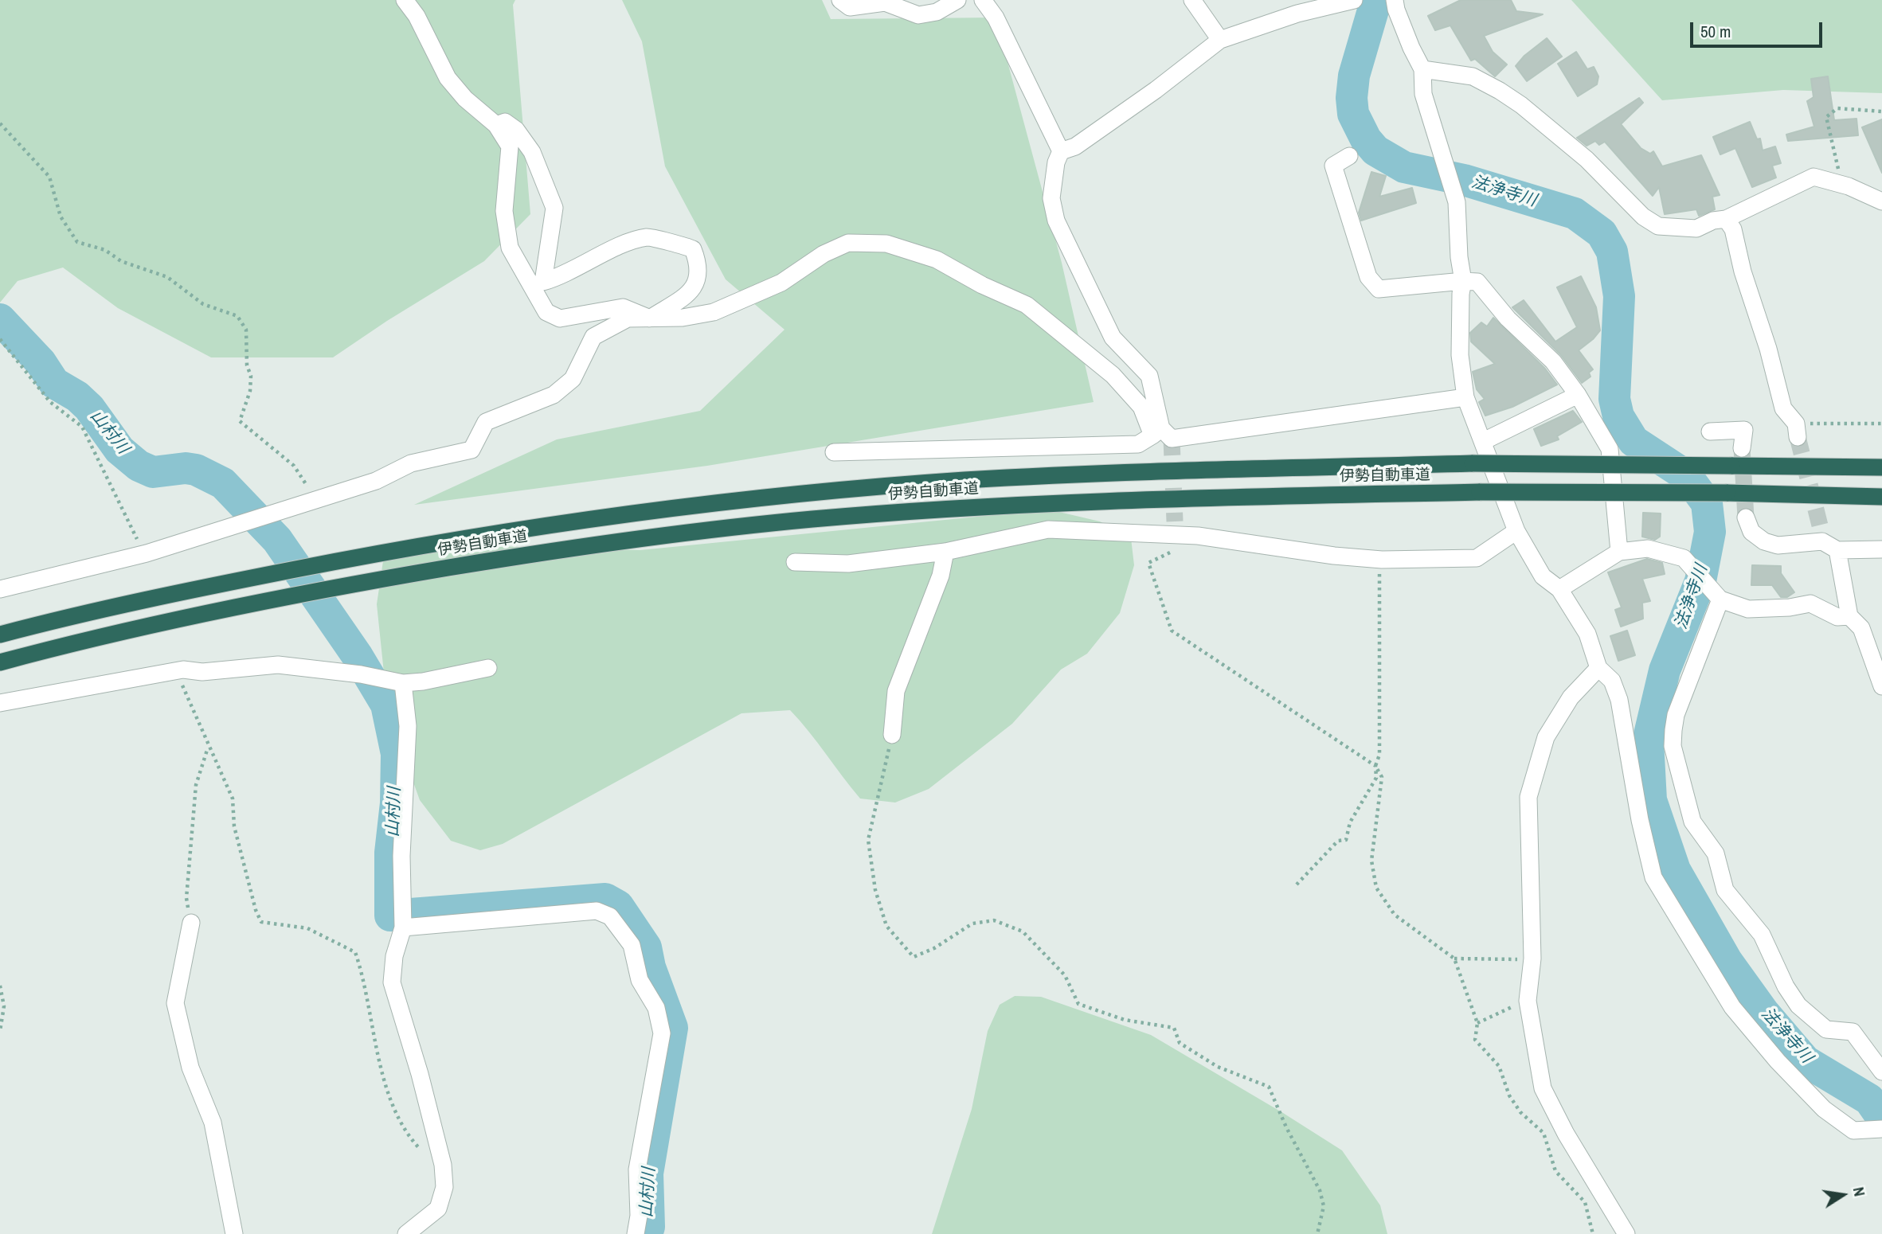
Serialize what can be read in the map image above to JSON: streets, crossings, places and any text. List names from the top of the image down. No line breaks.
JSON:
{"streets":{"highway":["伊勢自動車道"]},"water":["法浄寺川","山村川"],"scale_bar":"50 m","north":"right"}
